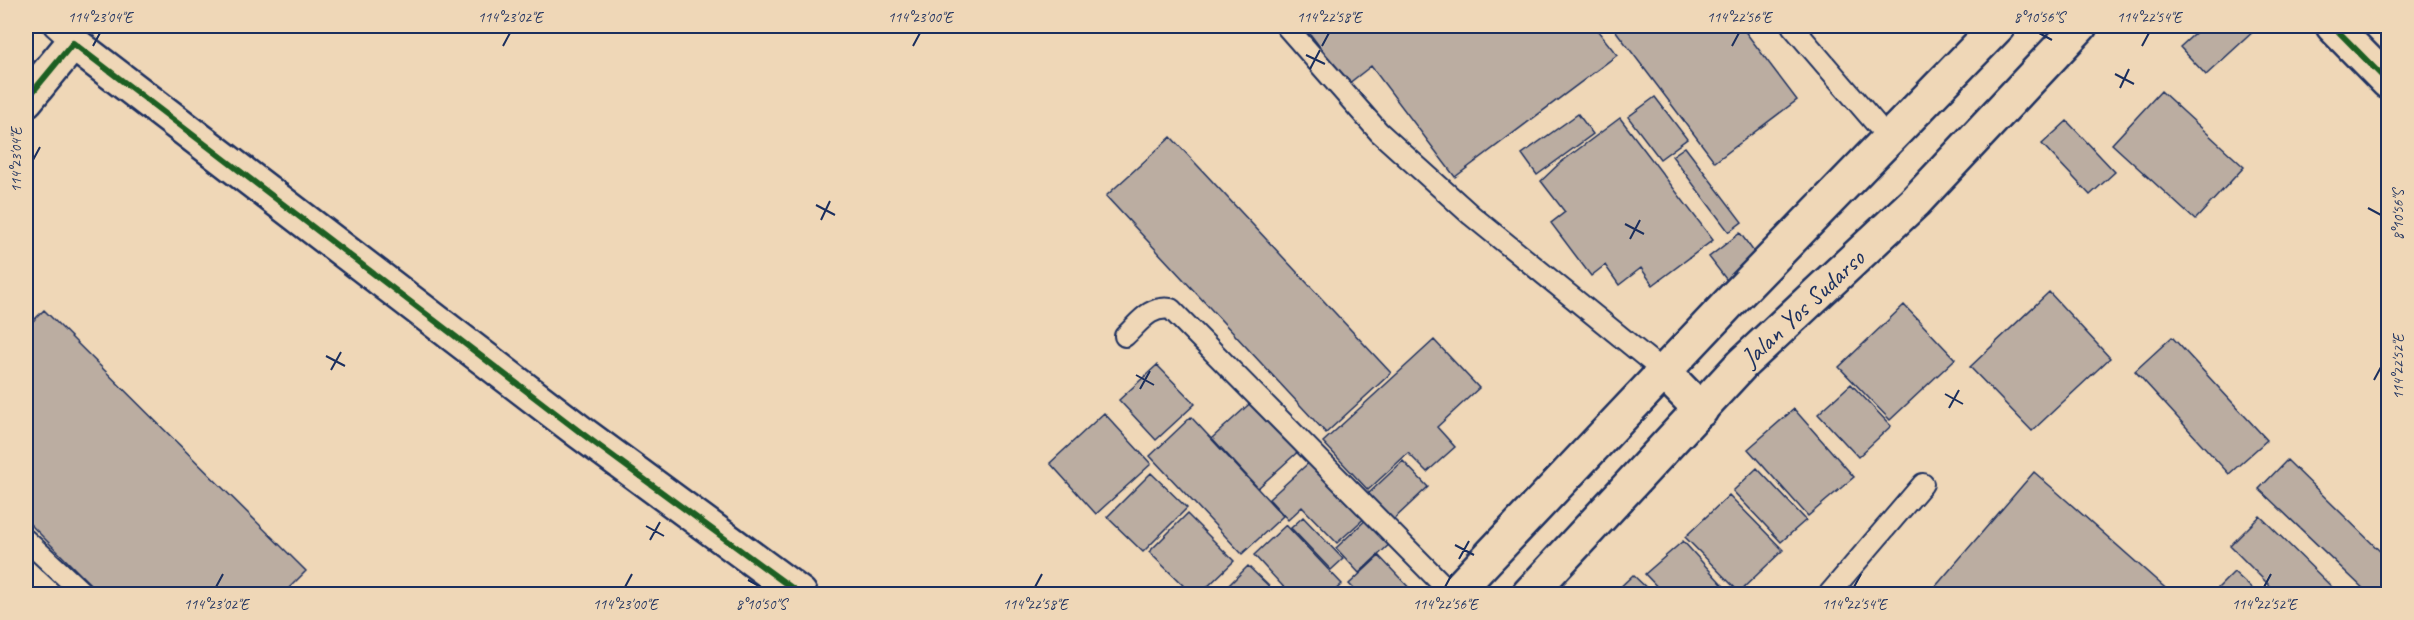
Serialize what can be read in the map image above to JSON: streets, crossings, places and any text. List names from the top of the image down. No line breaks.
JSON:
{"streets":{"main road":["Jalan Yos Sudarso"]},"coordinates":["114°23'04\"E","114°23'02\"E","114°23'00\"E","114°22'58\"E","114°22'56\"E","8°10'56\"S","114°22'54\"E","114°22'52\"E","8°10'50\"S"]}
